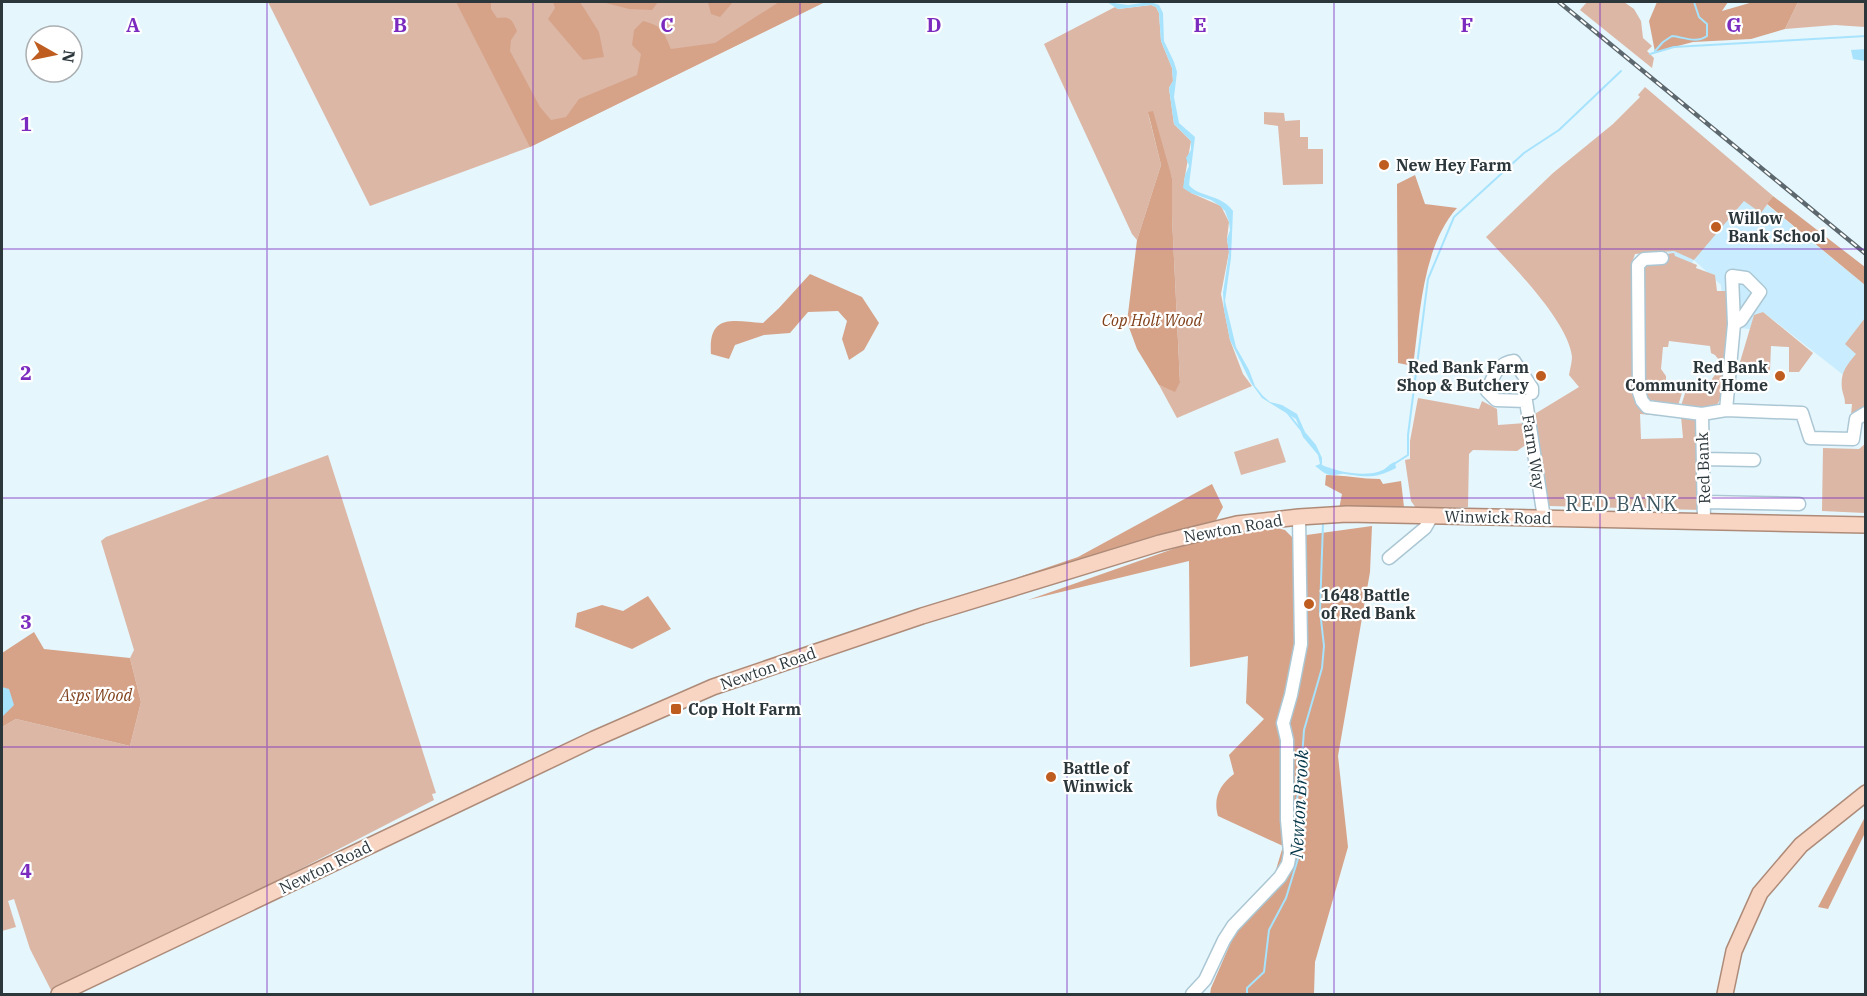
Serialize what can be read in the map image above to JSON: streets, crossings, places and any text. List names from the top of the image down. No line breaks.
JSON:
{"streets":{"main road":["Winwick Road","Newton Road"],"street":["Farm Way","Red Bank"]},"crossings":[["Farm Way","Winwick Road"],["Red Bank","Winwick Road"],["Winwick Road","Newton Road"]],"districts":["RED BANK"],"water":["Newton Brook"],"parks":["Cop Holt Wood","Asps Wood"],"places":{"other":["New Hey Farm","Willow Bank School","Red Bank Farm Shop & Butchery","Red Bank Community Home","1648 Battle of Red Bank","Battle of Winwick"],"transit":["Cop Holt Farm"]},"north":"right","grid":{"columns":["A","B","C","D","E","F","G"],"rows":["1","2","3","4"]}}
